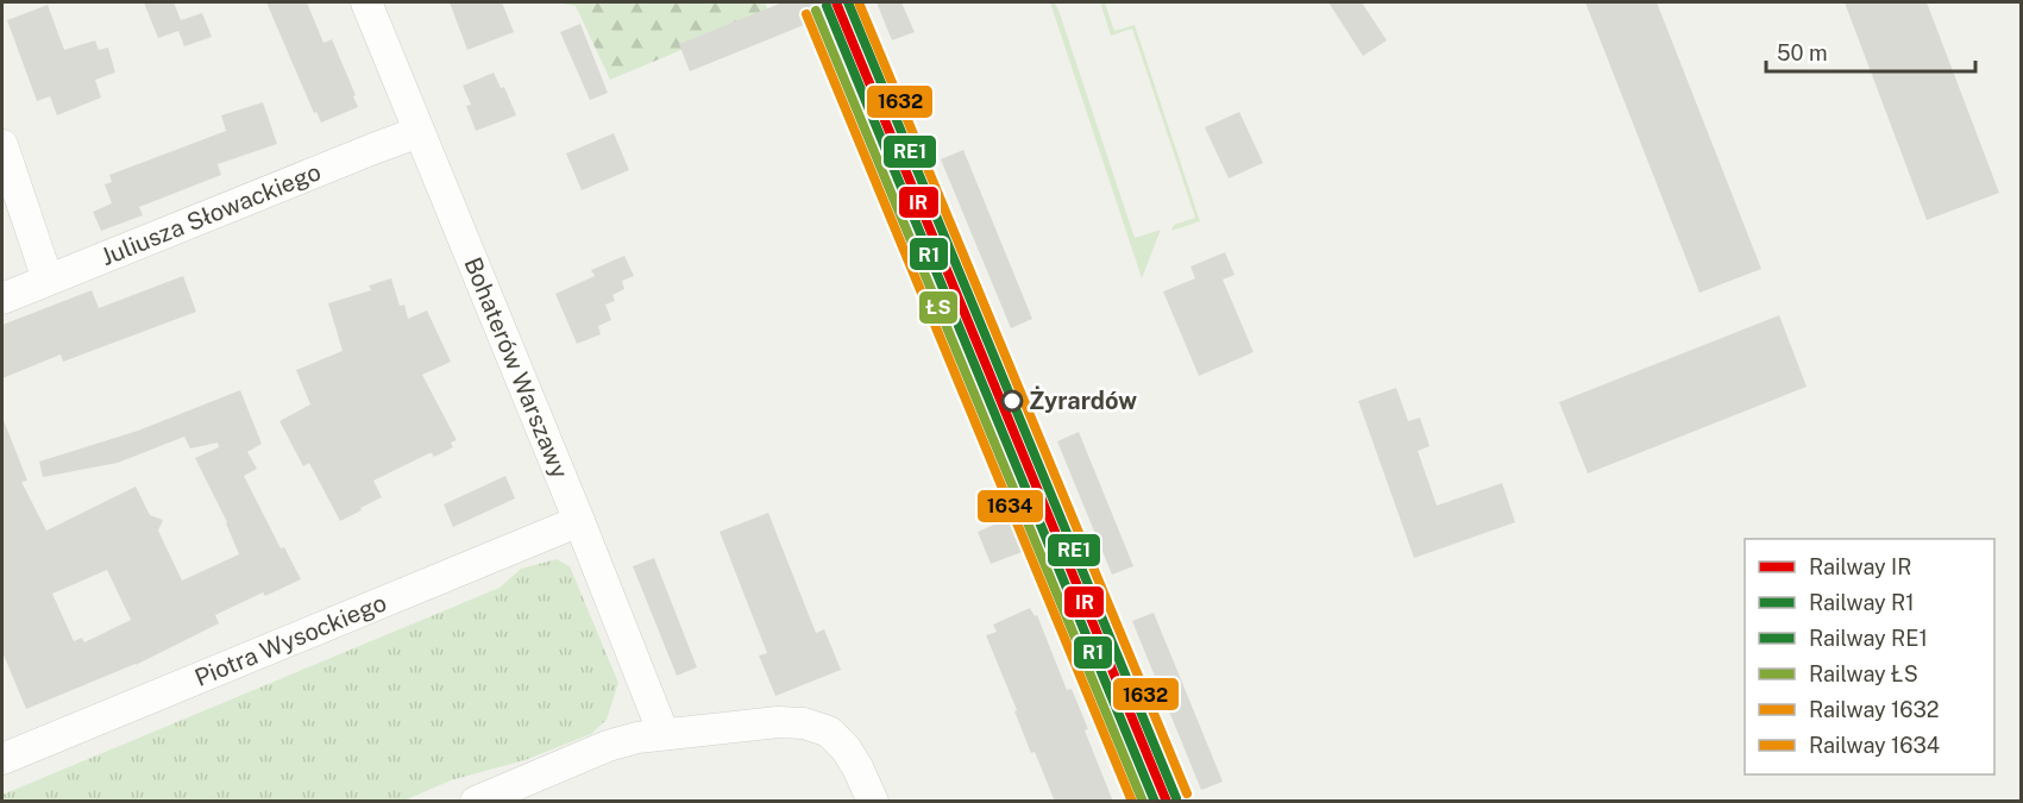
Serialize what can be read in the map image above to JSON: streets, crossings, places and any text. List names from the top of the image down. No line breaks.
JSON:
{"streets":{"street":["Juliusza Słowackiego","Bohaterów Warszawy","Piotra Wysockiego"]},"crossings":[["Juliusza Słowackiego","Bohaterów Warszawy"],["Bohaterów Warszawy","Piotra Wysockiego"]],"places":["Żyrardów"],"lines":["rail line IR","rail line RE1","rail line 1632","rail line R1","rail line ŁS","rail line 1634"],"legend":["Railway IR","Railway R1","Railway RE1","Railway ŁS","Railway 1632","Railway 1634"],"scale_bar":"50 m"}
